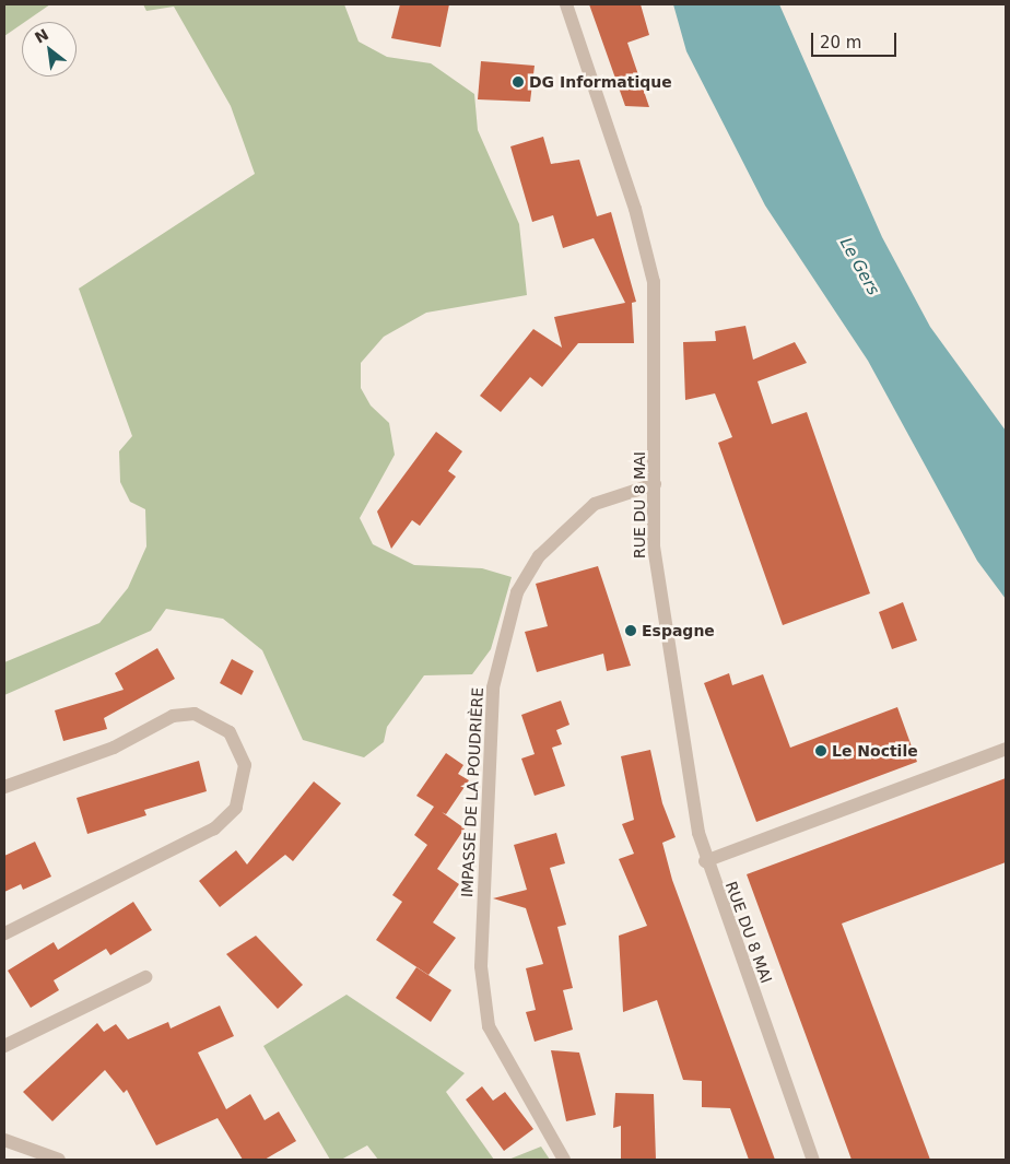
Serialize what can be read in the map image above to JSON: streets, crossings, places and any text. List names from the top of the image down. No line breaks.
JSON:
{"streets":{"street":["RUE DU 8 MAI","IMPASSE DE LA POUDRIÈRE"]},"crossings":[["RUE DU 8 MAI","IMPASSE DE LA POUDRIÈRE"]],"water":["Le Gers"],"places":["DG Informatique","Espagne","Le Noctile"],"scale_bar":"20 m","north":"top left"}
